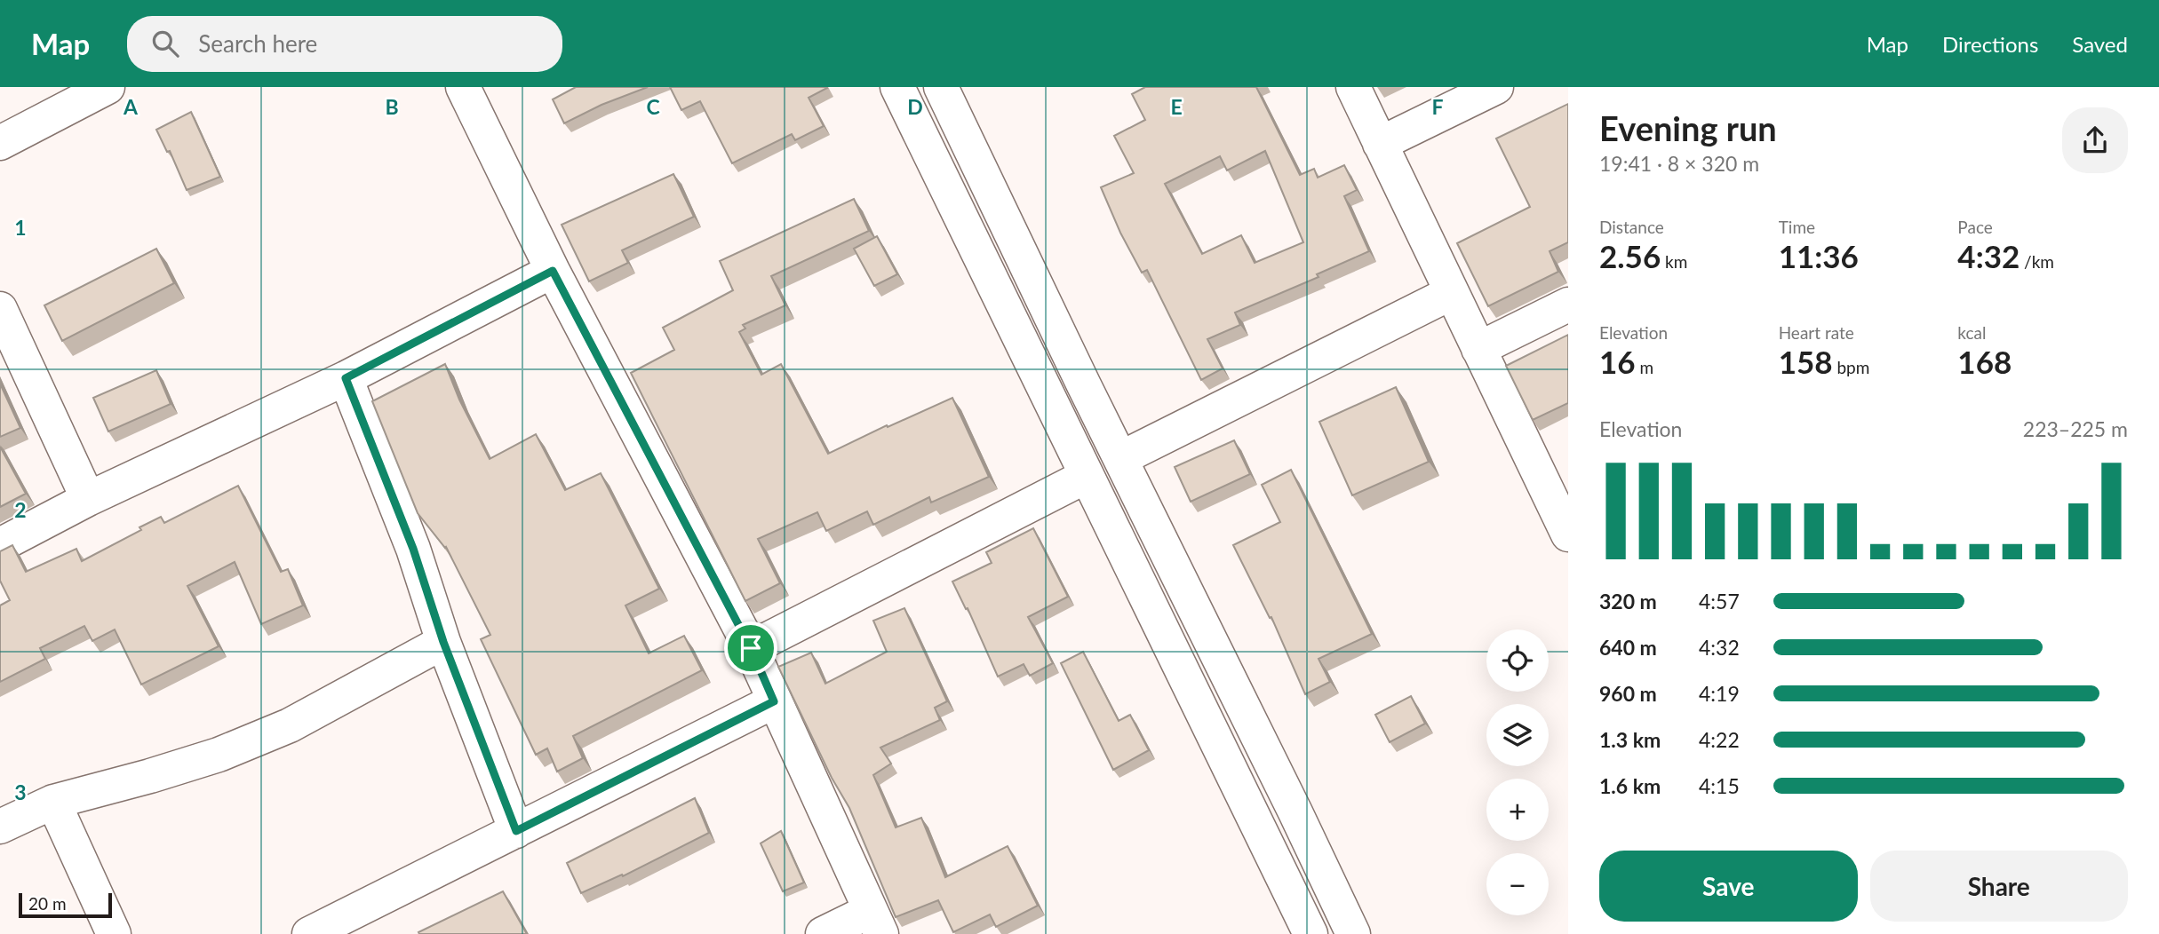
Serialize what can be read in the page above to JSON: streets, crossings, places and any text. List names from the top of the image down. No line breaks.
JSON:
{"scale_bar":"20 m","page":{"header":"Map","search":"Search here","nav":["Map","Directions","Saved"],"heading":["Evening run","19:41 · 8 × 320 m"],"stats":[["Distance","2.56 km"],["Time","11:36"],["Pace","4:32 /km"],["Elevation","16 m"],["Heart rate","158 bpm"],["kcal","168"]],"chart":["Elevation","223–225 m"],"list":[{"name":"320 m","note":"4:57"},{"name":"640 m","note":"4:32"},{"name":"960 m","note":"4:19"},{"name":"1.3 km","note":"4:22"},{"name":"1.6 km","note":"4:15"}],"map_buttons":["+","−"],"buttons":["Save","Share"],"scale":"20 m"},"grid":{"columns":["A","B","C","D","E","F"],"rows":["1","2","3"]}}
